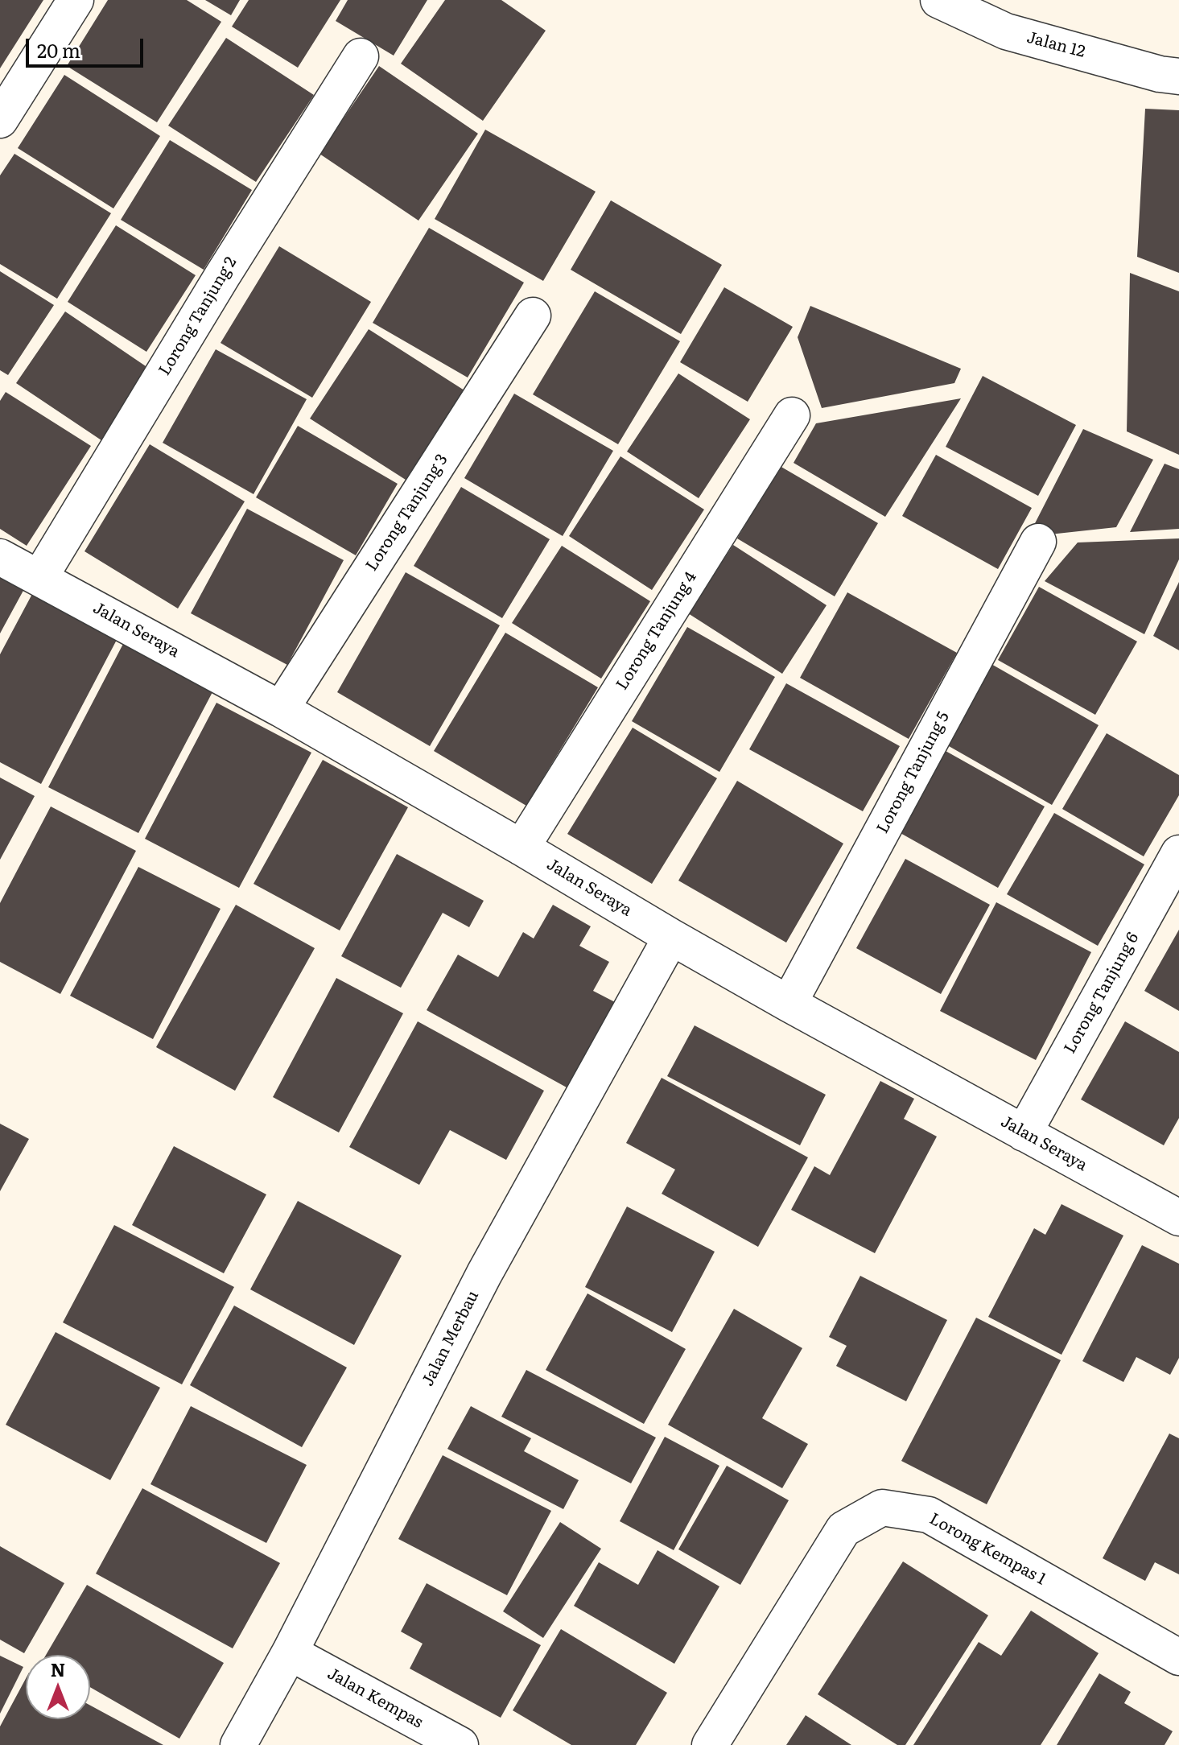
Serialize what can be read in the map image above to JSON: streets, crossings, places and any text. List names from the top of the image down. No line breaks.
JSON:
{"streets":{"street":["Jalan 12","Lorong Tanjung 2","Lorong Tanjung 3","Jalan Seraya","Lorong Tanjung 4","Lorong Tanjung 5","Lorong Tanjung 6","Jalan Merbau","Lorong Kempas 1","Jalan Kempas"]},"crossings":[["Lorong Tanjung 2","Jalan Seraya"],["Lorong Tanjung 3","Jalan Seraya"],["Jalan Seraya","Lorong Tanjung 4"],["Jalan Seraya","Lorong Tanjung 5"],["Jalan Seraya","Lorong Tanjung 6"],["Jalan Seraya","Jalan Merbau"],["Jalan Merbau","Jalan Kempas"]],"scale_bar":"20 m","north":"top"}
